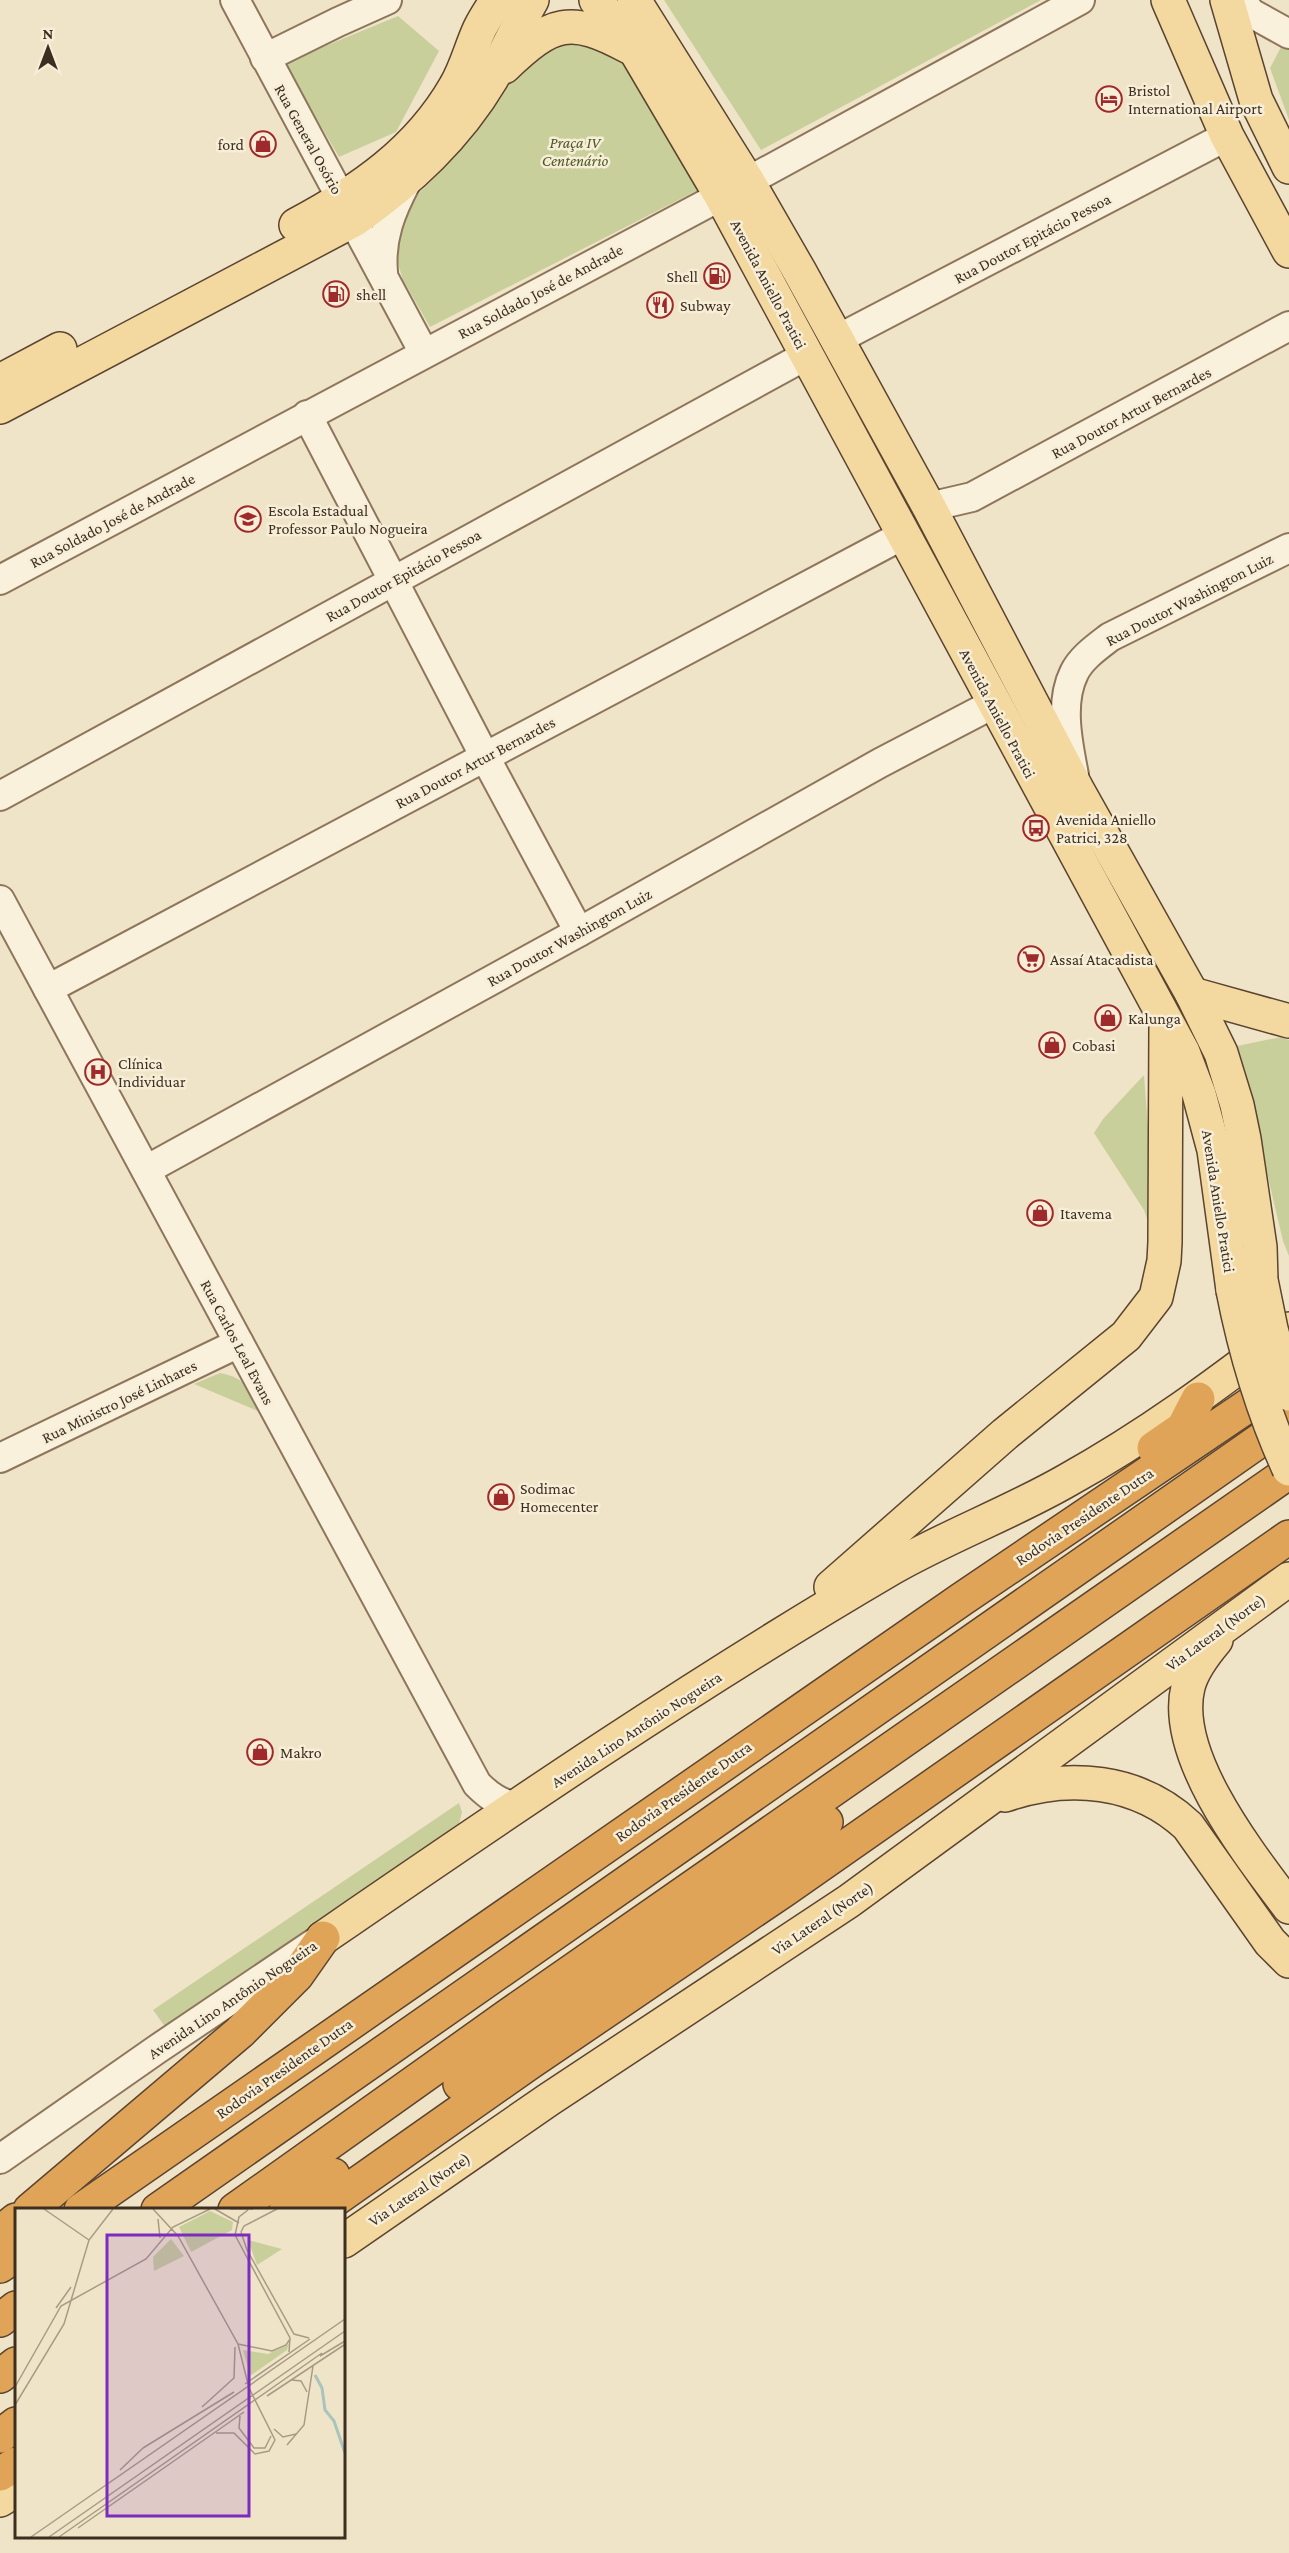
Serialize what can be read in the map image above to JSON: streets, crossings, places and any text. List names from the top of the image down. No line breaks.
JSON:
{"streets":{"highway":["Rodovia Presidente Dutra"],"main road":["Avenida Aniello Pratici","Via Lateral (Norte)","Avenida Lino Antônio Nogueira"],"street":["Rua General Osório","Rua Doutor Epitácio Pessoa","Rua Soldado José de Andrade","Rua Doutor Artur Bernardes","Rua Doutor Washington Luiz","Rua Carlos Leal Evans","Rua Ministro José Linhares"]},"crossings":[["Rua General Osório","Rua Soldado José de Andrade"],["Rua Doutor Epitácio Pessoa","Avenida Aniello Pratici"],["Avenida Aniello Pratici","Rua Soldado José de Andrade"],["Avenida Aniello Pratici","Rua Doutor Artur Bernardes"],["Avenida Aniello Pratici","Rua Doutor Washington Luiz"],["Rua Doutor Artur Bernardes","Rua Carlos Leal Evans"],["Rua Doutor Washington Luiz","Rua Carlos Leal Evans"],["Rua Carlos Leal Evans","Rua Ministro José Linhares"],["Rua Carlos Leal Evans","Avenida Lino Antônio Nogueira"]],"parks":["Praça IV Centenário"],"places":{"hotel":["Bristol International Airport"],"shop":["ford","Kalunga","Cobasi","Itavema","Sodimac Homecenter","Makro"],"fuel station":["Shell","shell"],"restaurant":["Subway"],"school or university":["Escola Estadual Professor Paulo Nogueira"],"bus stop":["Avenida Aniello Patrici, 328"],"supermarket":["Assaí Atacadista"],"hospital":["Clínica Individuar"]},"north":"top"}
